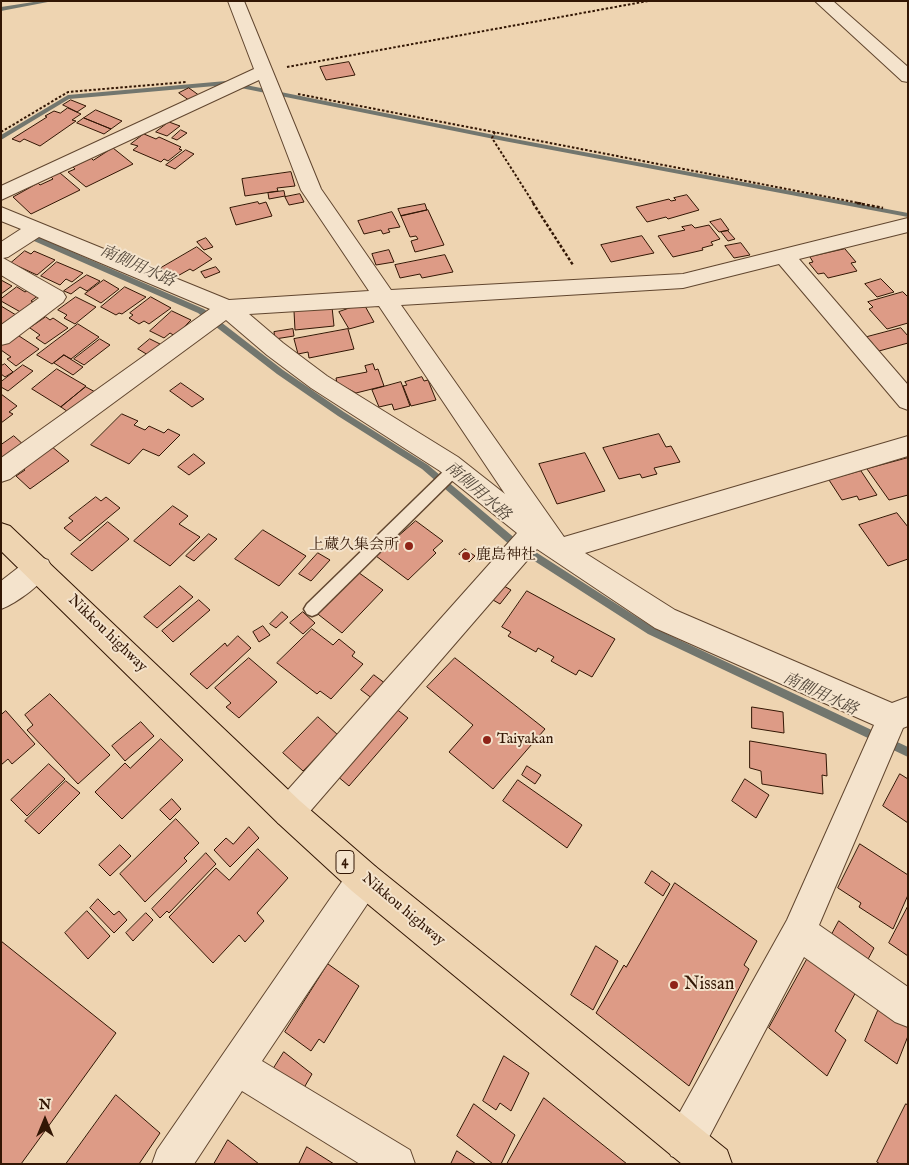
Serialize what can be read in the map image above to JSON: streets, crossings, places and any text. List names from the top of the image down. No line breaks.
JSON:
{"streets":{"highway":["Nikkou highway","4"]},"water":["南側用水路"],"places":["上蔵久集会所","鹿島神社","Taiyakan","Nissan"],"north":"top"}
